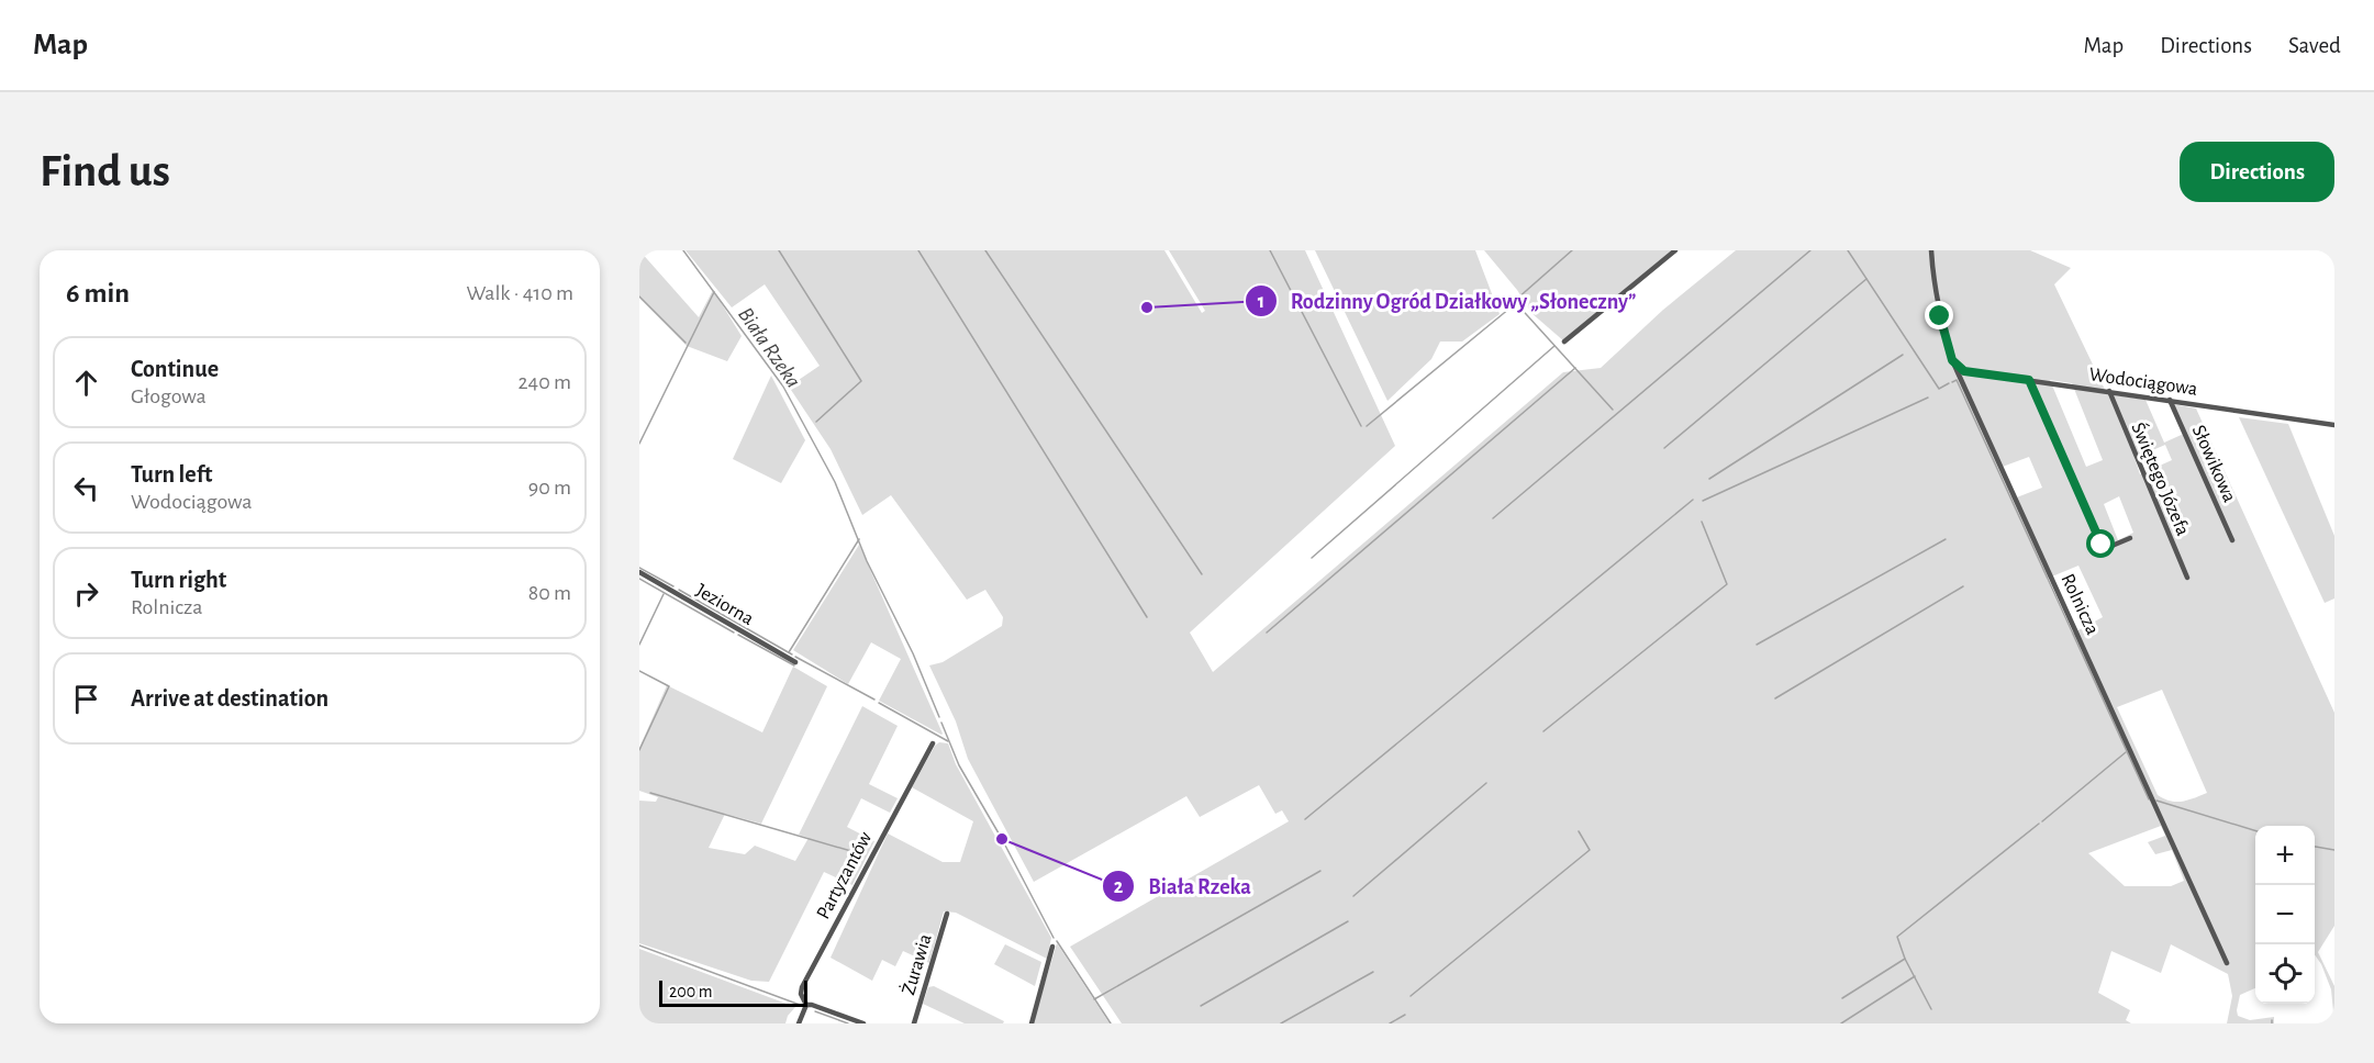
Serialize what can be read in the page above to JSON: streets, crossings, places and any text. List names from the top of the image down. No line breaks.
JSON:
{"streets":{"street":["Wodociągowa","Słowikowa","Świętego Józefa","Jeziorna","Rolnicza","Partyzantów","Żurawia"]},"crossings":[["Wodociągowa","Słowikowa"],["Wodociągowa","Świętego Józefa"],["Wodociągowa","Rolnicza"]],"water":["Biała Rzeka"],"places":["Rodzinny Ogród Działkowy „Słoneczny”","Biała Rzeka"],"scale_bar":"200 m","page":{"header":"Map","nav":["Map","Directions","Saved"],"buttons":"Directions","title":"Find us","heading":["6 min","Walk · 410 m"],"list":[["Continue","Głogowa","240 m"],["Turn left","Wodociągowa","90 m"],["Turn right","Rolnicza","80 m"],"Arrive at destination"],"map_buttons":["+","−"],"scale":"200 m"}}
